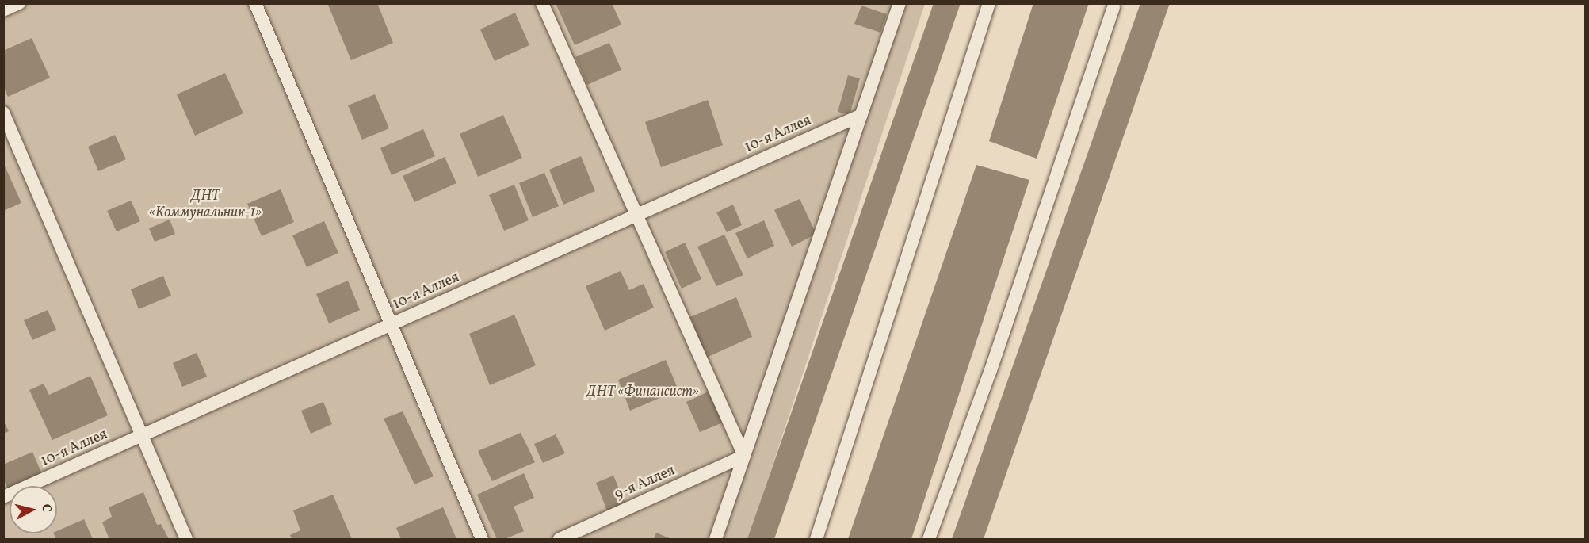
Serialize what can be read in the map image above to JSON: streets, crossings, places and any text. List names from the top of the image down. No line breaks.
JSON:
{"streets":{"lane":["10-я Аллея","9-я Аллея"]},"parks":["ДНТ «Коммунальник-1»","ДНТ «Финансист»"],"north":"right"}
